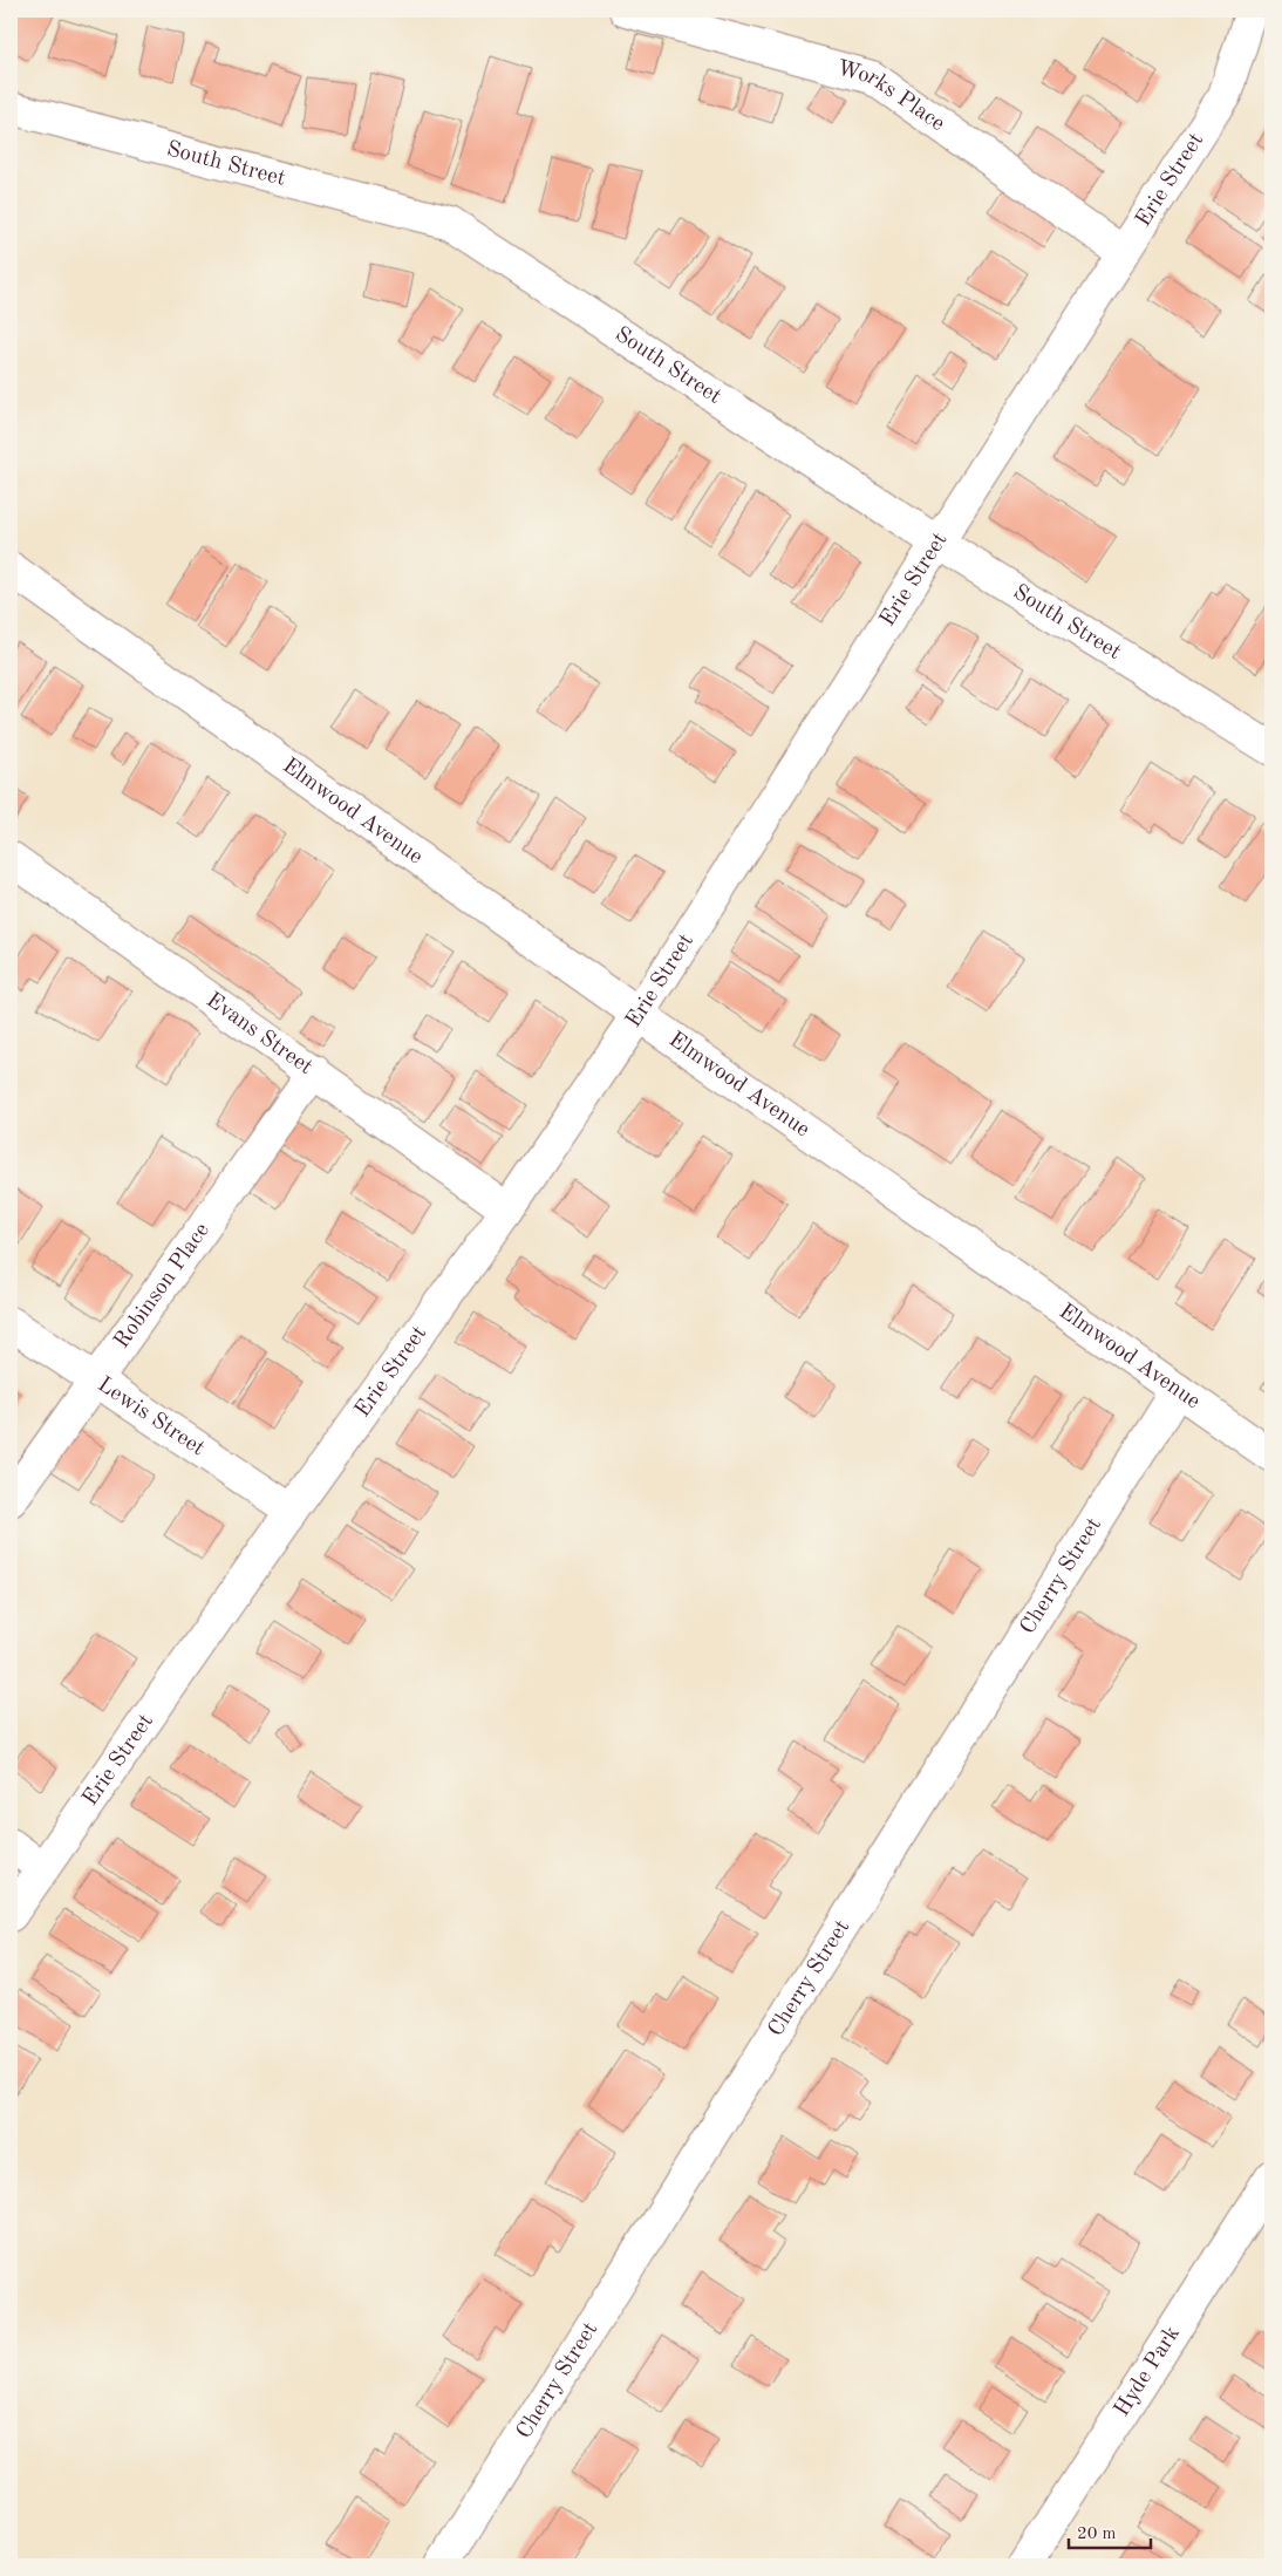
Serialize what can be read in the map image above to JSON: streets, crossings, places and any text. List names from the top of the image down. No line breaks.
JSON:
{"streets":{"street":["Works Place","South Street","Erie Street","Elmwood Avenue","Evans Street","Robinson Place","Lewis Street","Cherry Street","Hyde Park"]},"crossings":[["Works Place","Erie Street"],["South Street","Erie Street"],["Erie Street","Elmwood Avenue"],["Erie Street","Evans Street"],["Erie Street","Lewis Street"],["Elmwood Avenue","Cherry Street"],["Evans Street","Robinson Place"],["Robinson Place","Lewis Street"]],"scale_bar":"20 m"}
